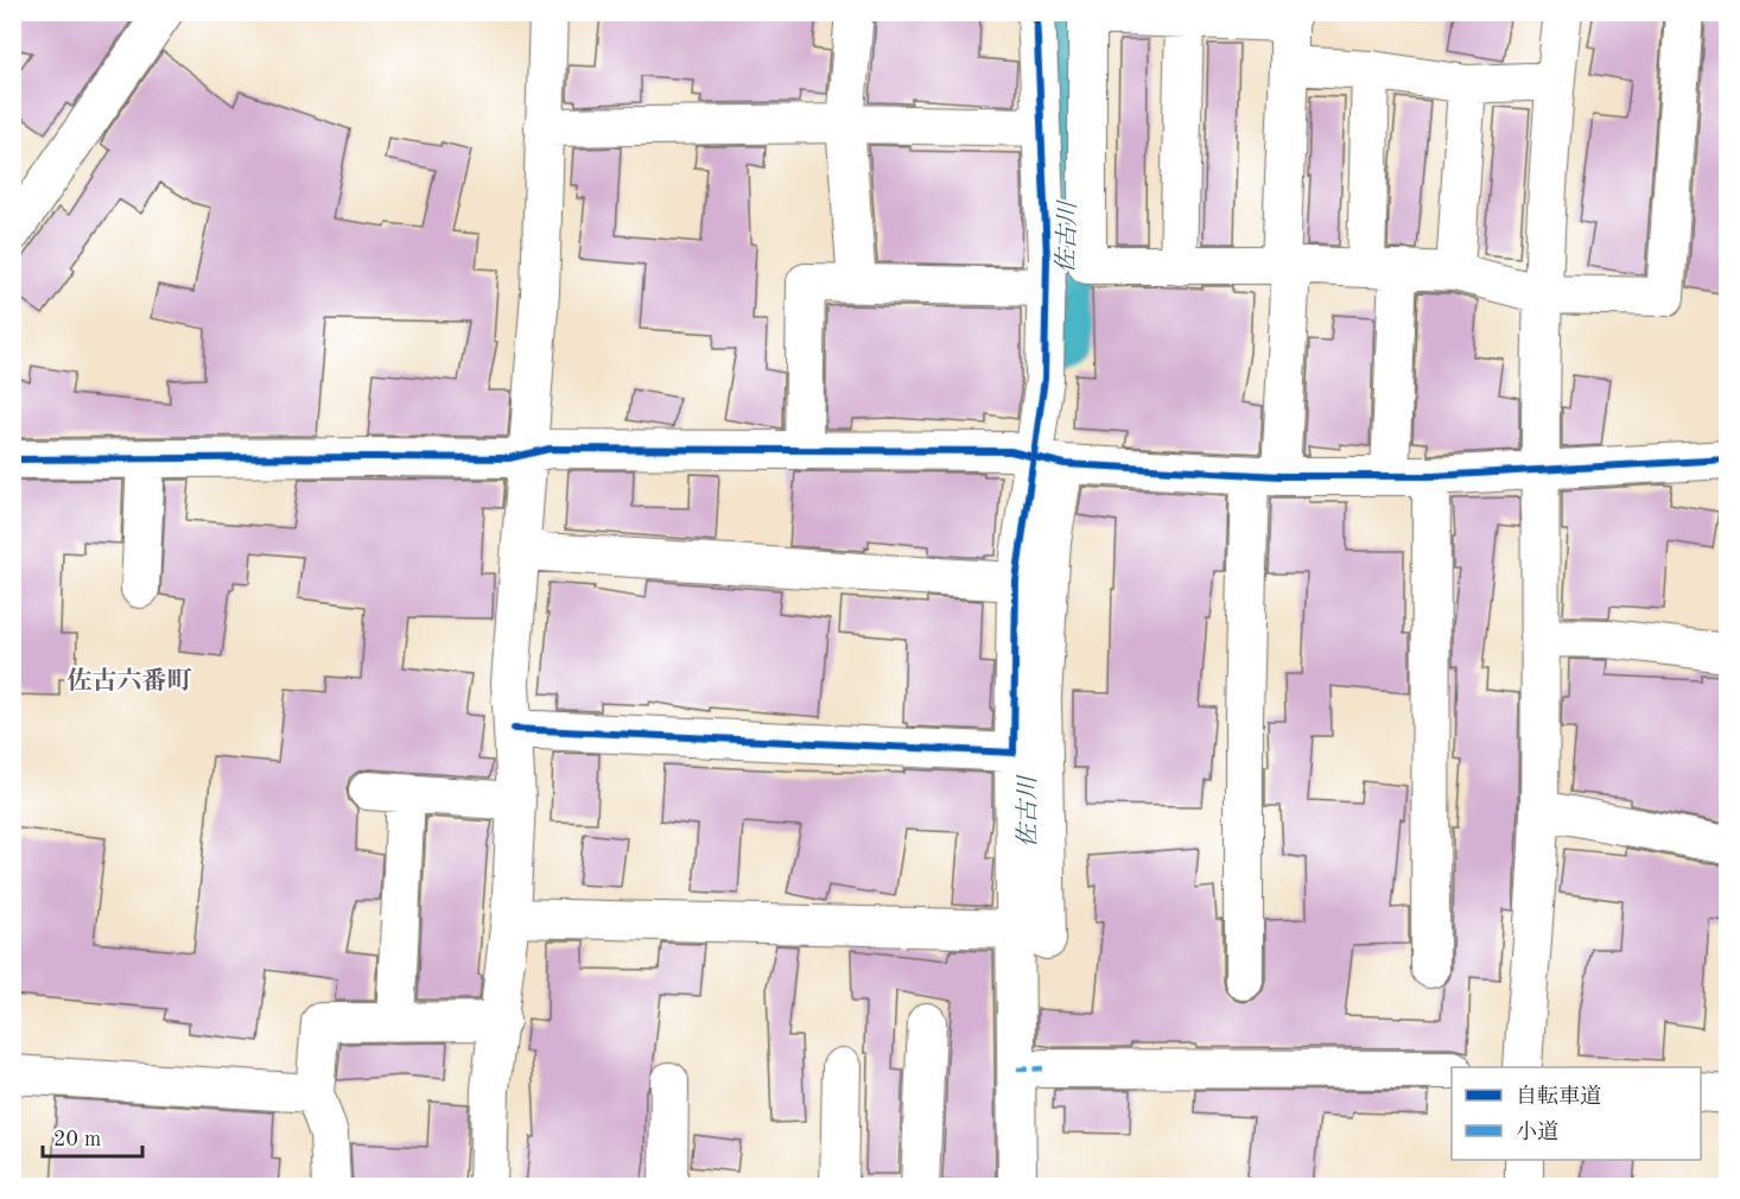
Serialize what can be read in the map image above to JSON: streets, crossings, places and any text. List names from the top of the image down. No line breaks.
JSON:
{"districts":["佐古六番町"],"water":["佐古川"],"legend":["自転車道","小道"],"scale_bar":"20 m"}
